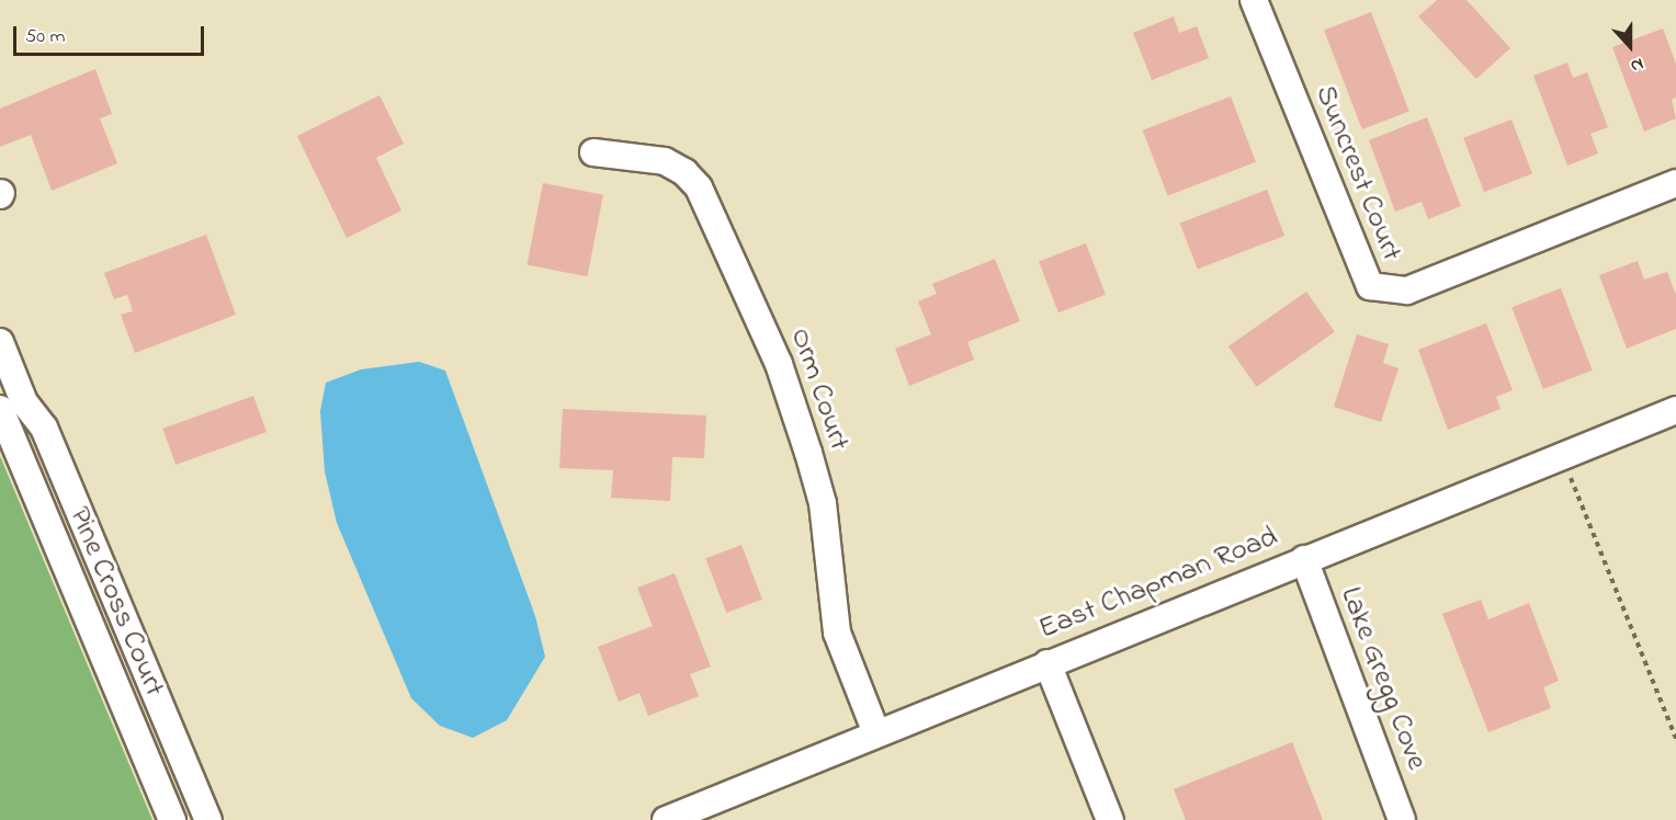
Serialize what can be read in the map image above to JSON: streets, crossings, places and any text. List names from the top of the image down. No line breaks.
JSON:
{"streets":{"street":["Suncrest Court","Orm Court","East Chapman Road","Pine Cross Court","Lake Gregg Cove"]},"crossings":[["Orm Court","East Chapman Road"],["East Chapman Road","Lake Gregg Cove"]],"scale_bar":"50 m","north":"bottom"}
